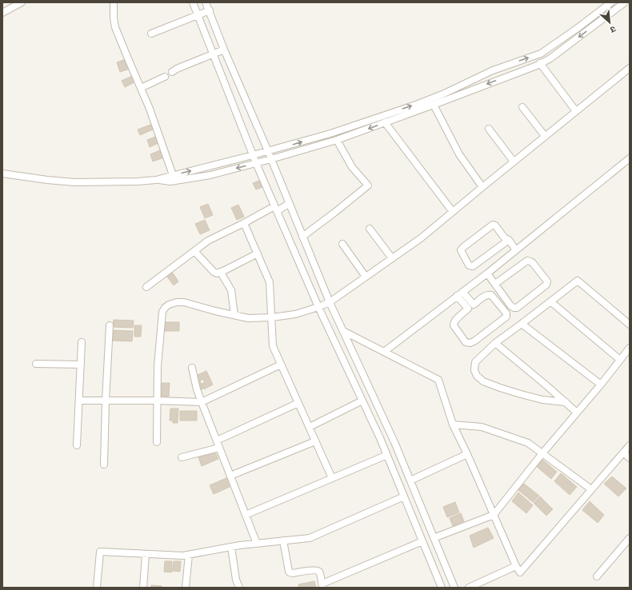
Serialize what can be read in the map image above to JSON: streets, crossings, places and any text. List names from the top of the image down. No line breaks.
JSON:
{"north":"bottom right"}
